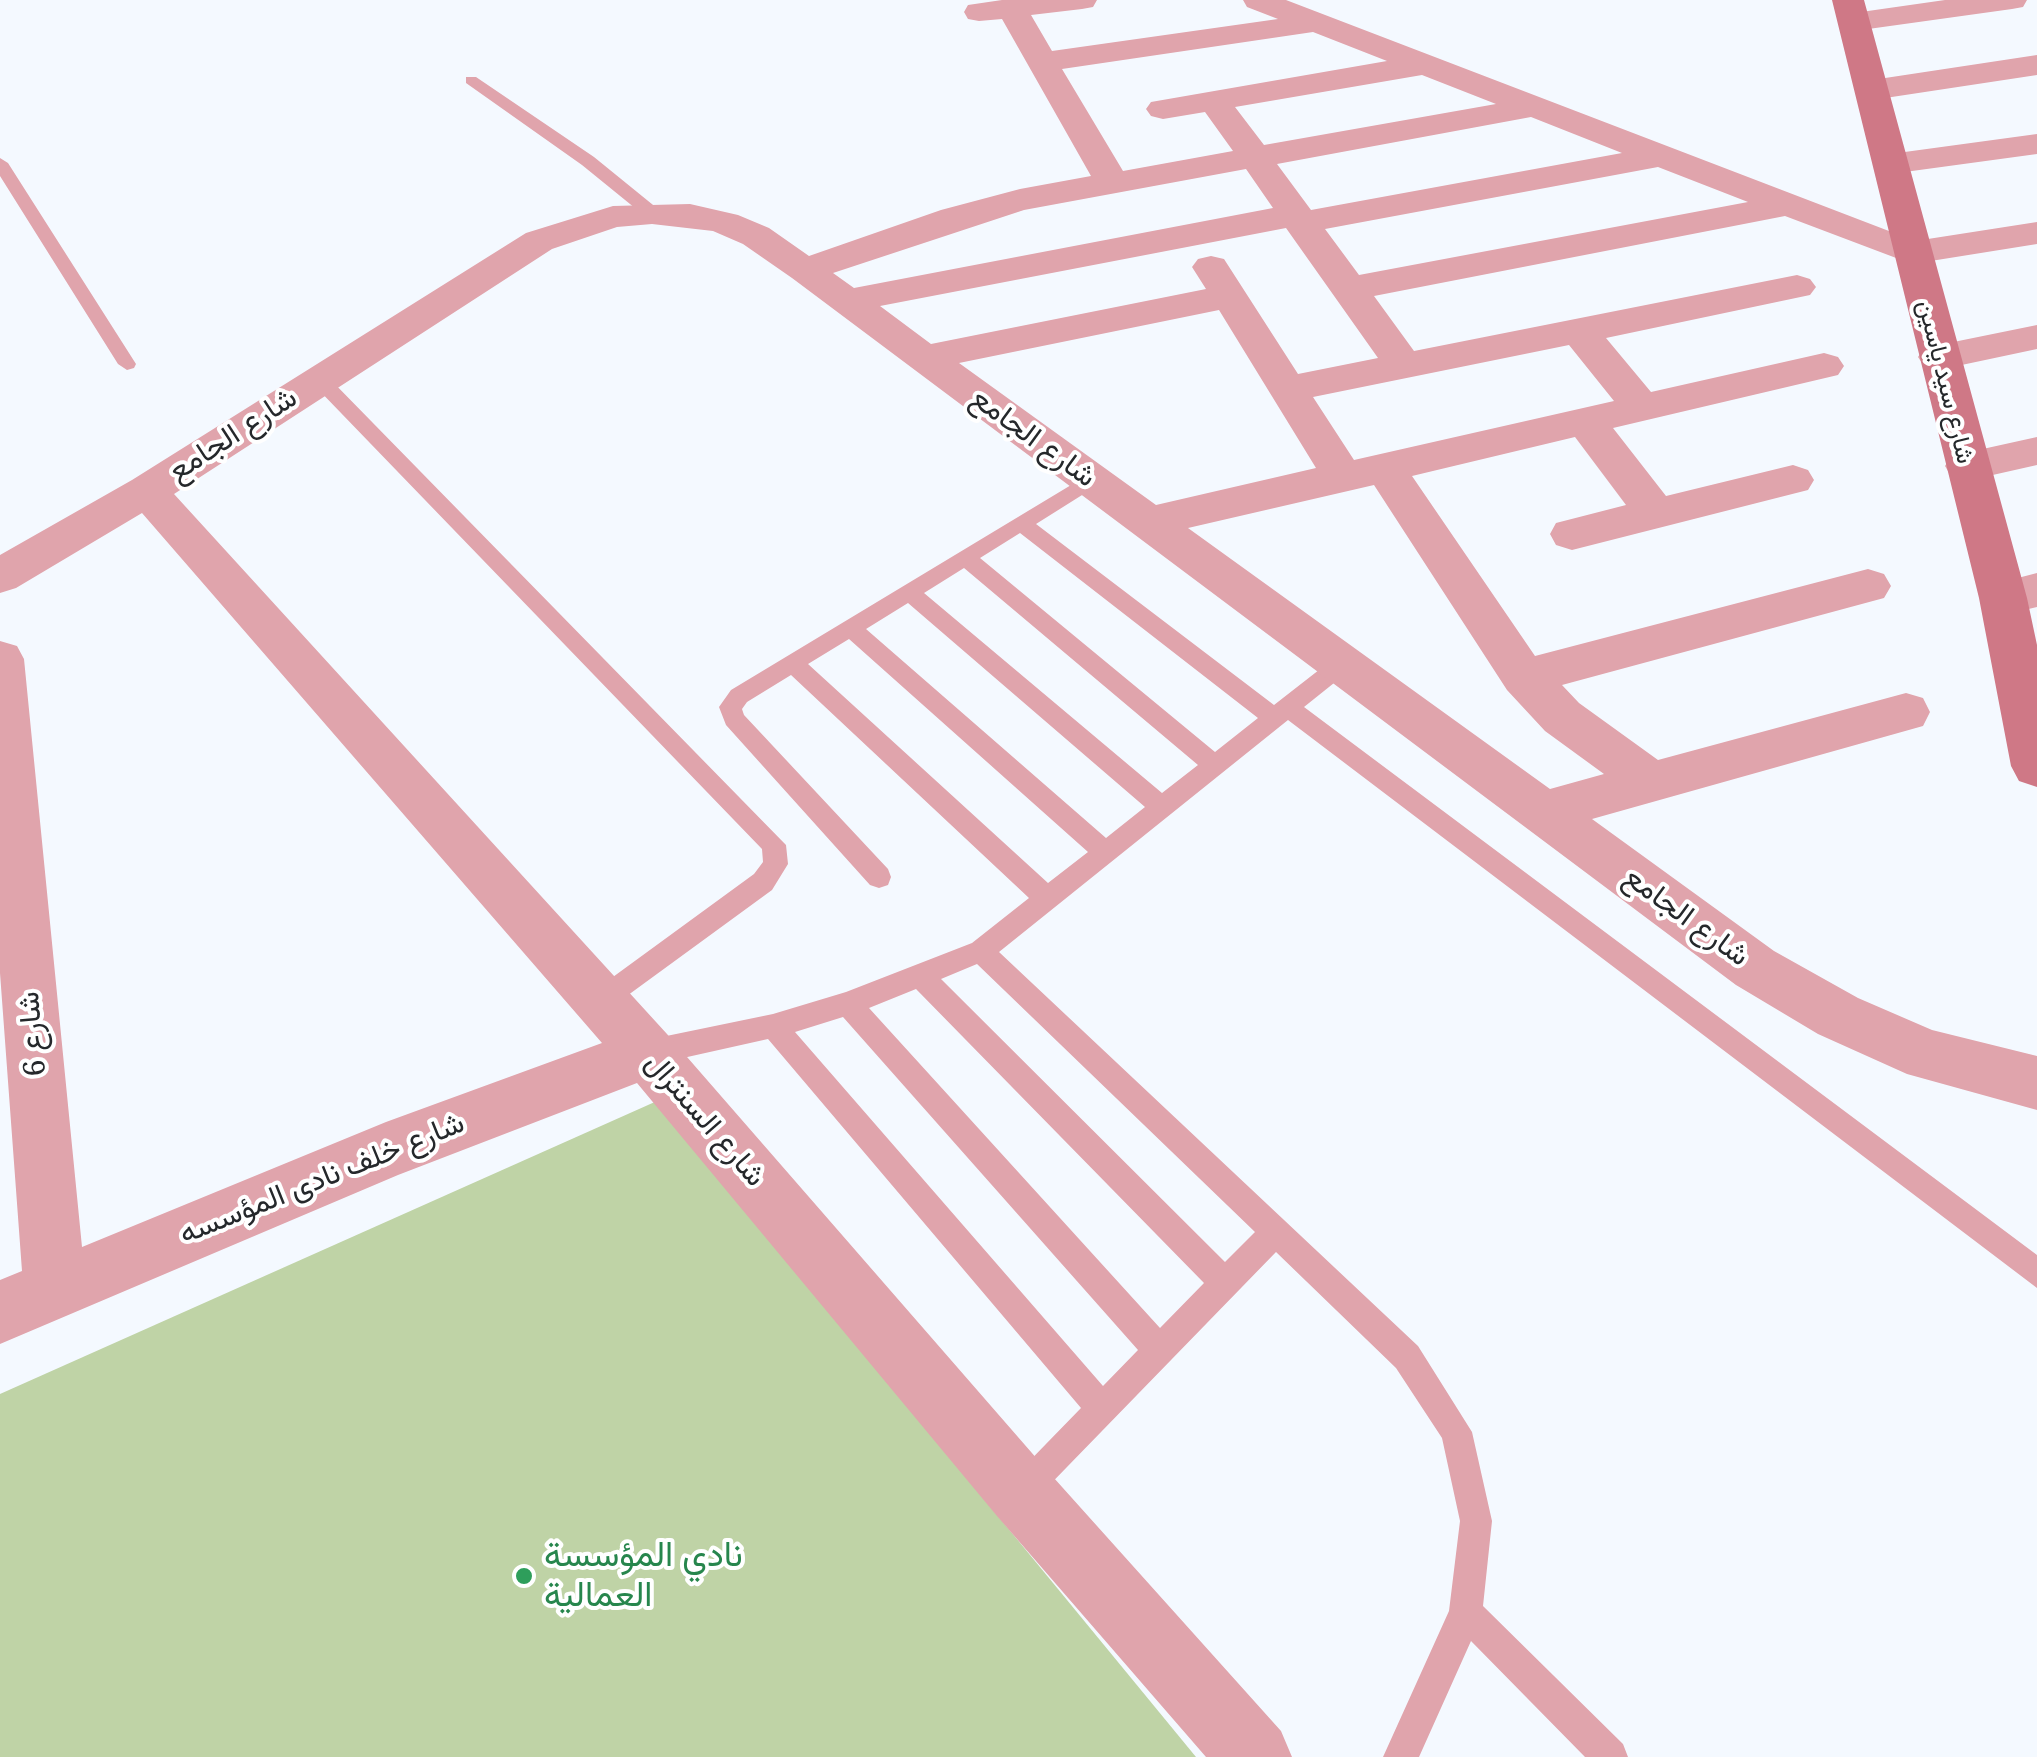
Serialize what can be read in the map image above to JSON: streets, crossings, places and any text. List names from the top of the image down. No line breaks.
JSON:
{"streets":{"street":["شارع سيد ياسين","شارع الجامع","شارع 6","شارع السنترال","شارع خلف نادى المؤسسه"]},"crossings":[["شارع الجامع","شارع السنترال"],["شارع 6","شارع خلف نادى المؤسسه"],["شارع السنترال","شارع خلف نادى المؤسسه"]],"places":["نادي المؤسسة العمالية"]}
